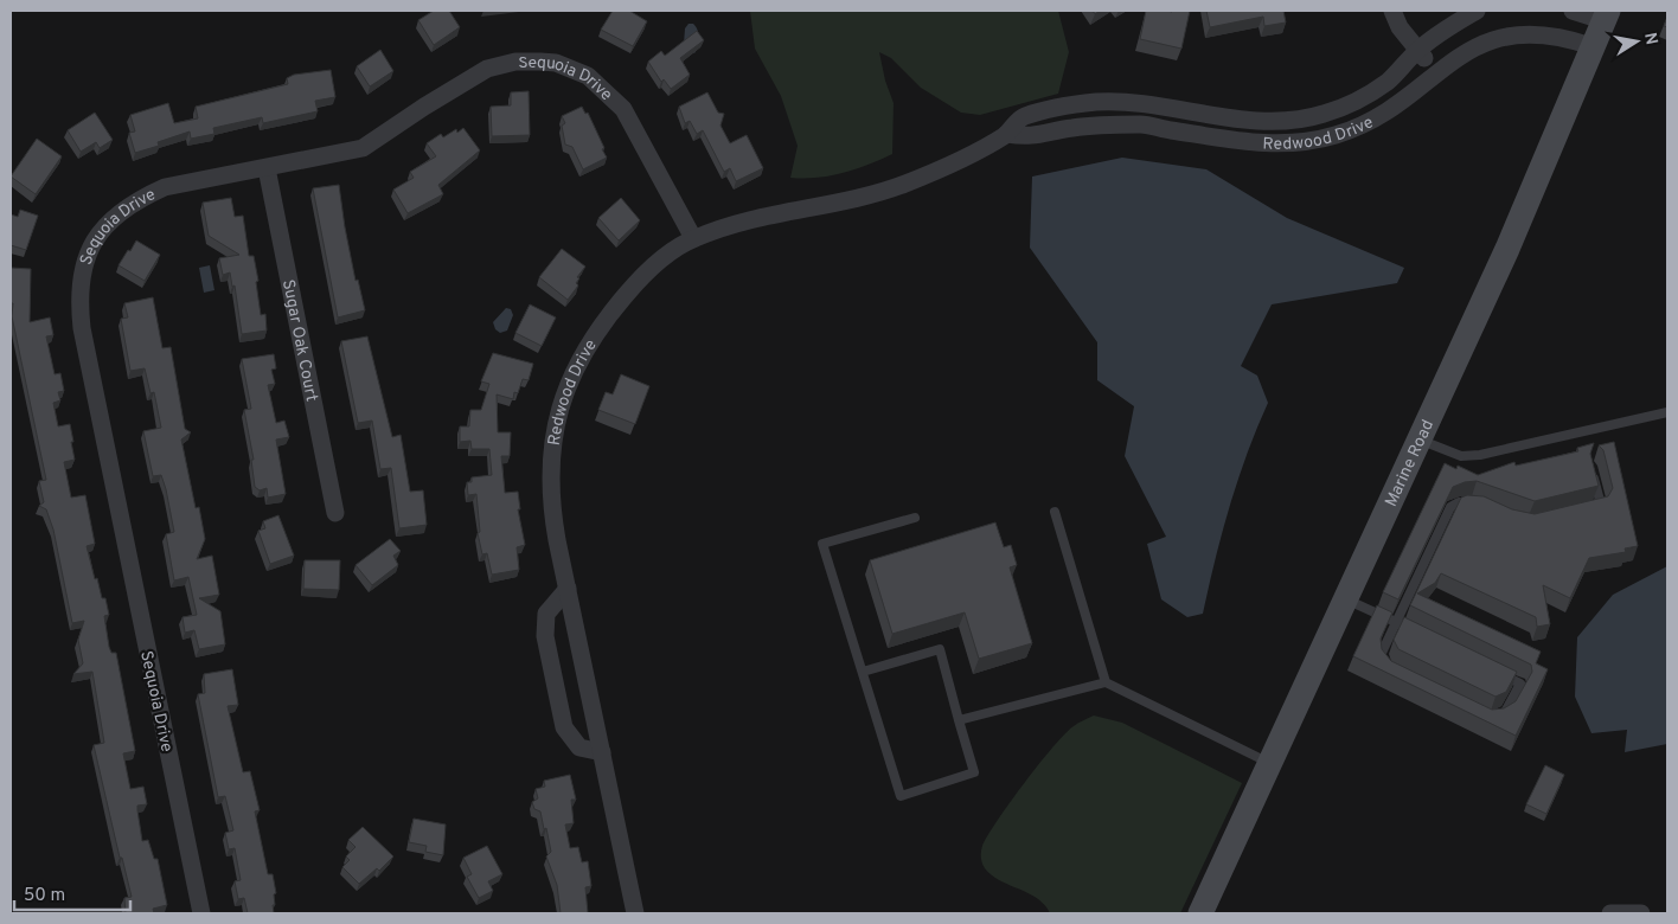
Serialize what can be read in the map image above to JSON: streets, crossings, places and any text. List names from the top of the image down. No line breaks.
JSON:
{"streets":{"main road":["Marine Road"],"street":["Sequoia Drive","Redwood Drive","Sugar Oak Court"]},"crossings":[["Sequoia Drive","Redwood Drive"],["Sequoia Drive","Sugar Oak Court"],["Redwood Drive","Marine Road"]],"scale_bar":"50 m","north":"right"}
